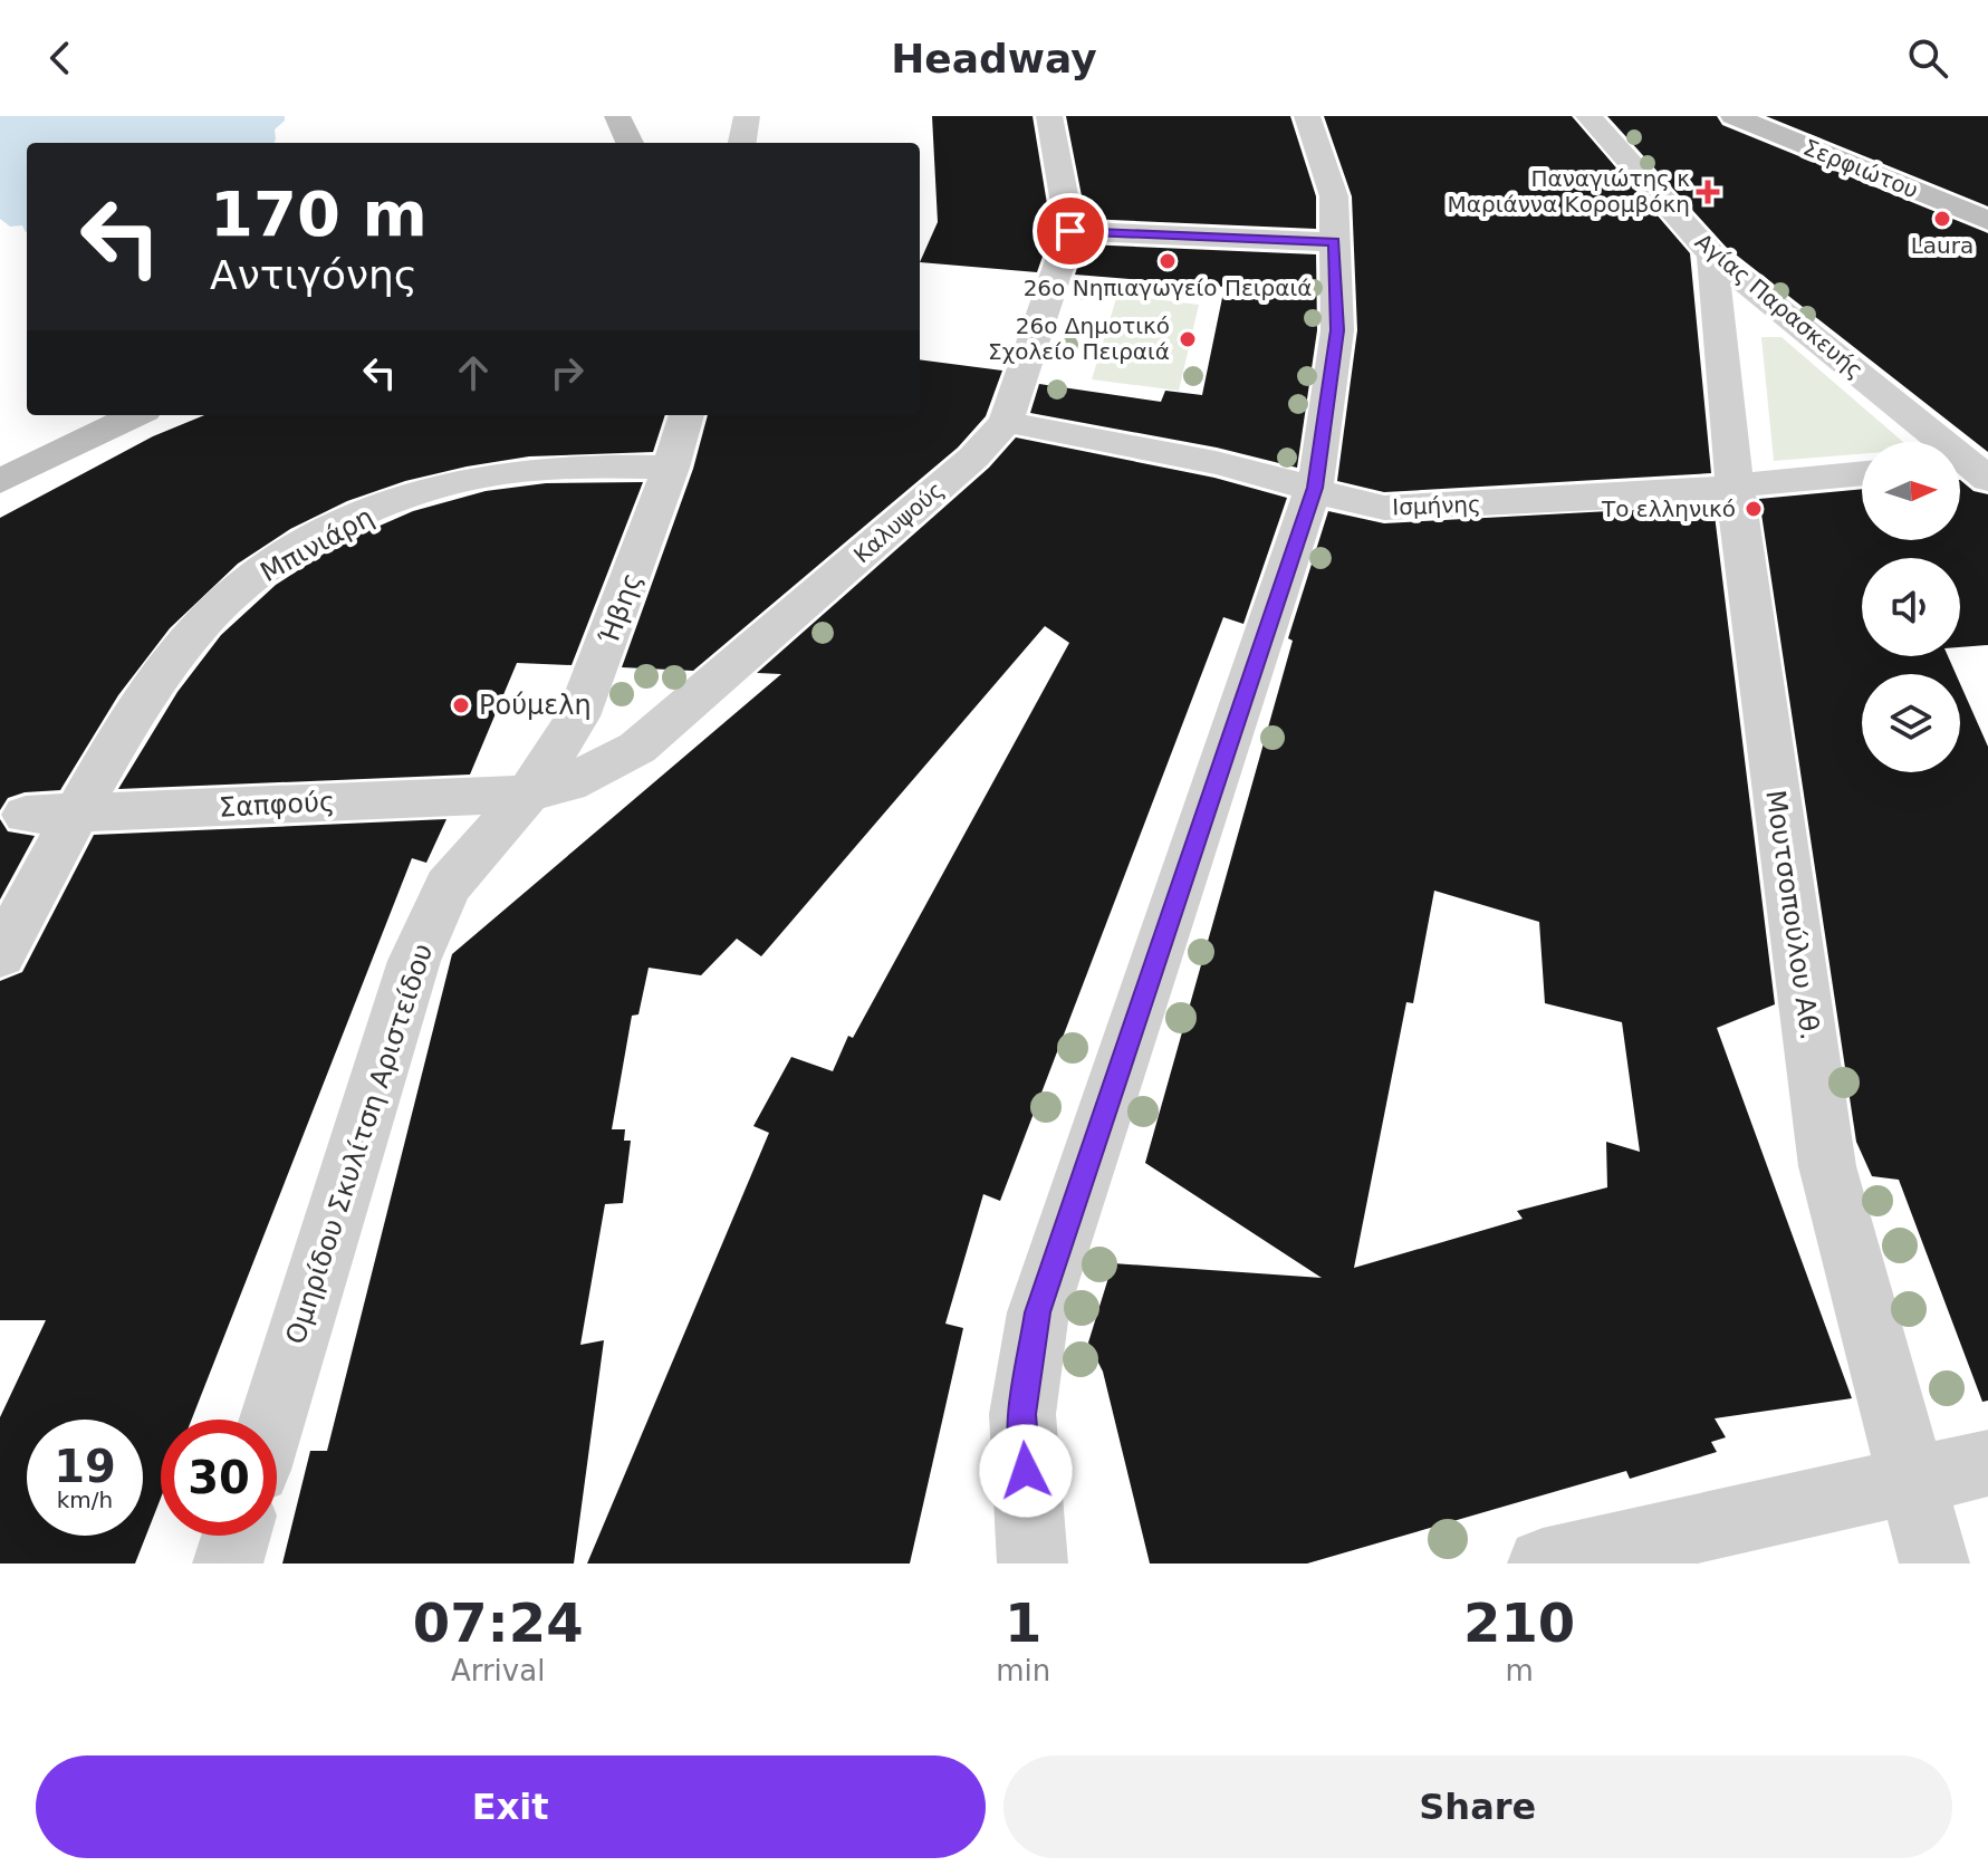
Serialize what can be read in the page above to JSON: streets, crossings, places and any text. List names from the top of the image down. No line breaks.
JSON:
{"streets":{"street":["Σερφιώτου","Αγίας Παρασκευής","Ισμήνης","Καλυψούς","Μπινιάρη","Ήβης","Σαπφούς","Μουτσοπούλου Αθ.","Ομηρίδου Σκυλίτση Αριστείδου"]},"crossings":[["Αγίας Παρασκευής","Μουτσοπούλου Αθ."],["Ισμήνης","Καλυψούς"],["Ισμήνης","Μουτσοπούλου Αθ."],["Καλυψούς","Ήβης"],["Καλυψούς","Σαπφούς"],["Καλυψούς","Ομηρίδου Σκυλίτση Αριστείδου"],["Μπινιάρη","Ήβης"],["Μπινιάρη","Σαπφούς"],["Ήβης","Σαπφούς"],["Ήβης","Ομηρίδου Σκυλίτση Αριστείδου"],["Σαπφούς","Ομηρίδου Σκυλίτση Αριστείδου"]],"places":{"health":["Παναγιώτης κ Μαριάννα Κορομβόκη"],"other":["Laura","26ο Νηπιαγωγείο Πειραιά","26ο Δημοτικό Σχολείο Πειραιά","Το ελληνικό","Ρούμελη"]},"north":"right","page":{"header":"Headway","turn":["170 m","Αντιγόνης"],"speed":"19 km/h","limit":"30","eta":["07:24","Arrival","1","min","210","m"],"buttons":["Exit","Share"]}}
